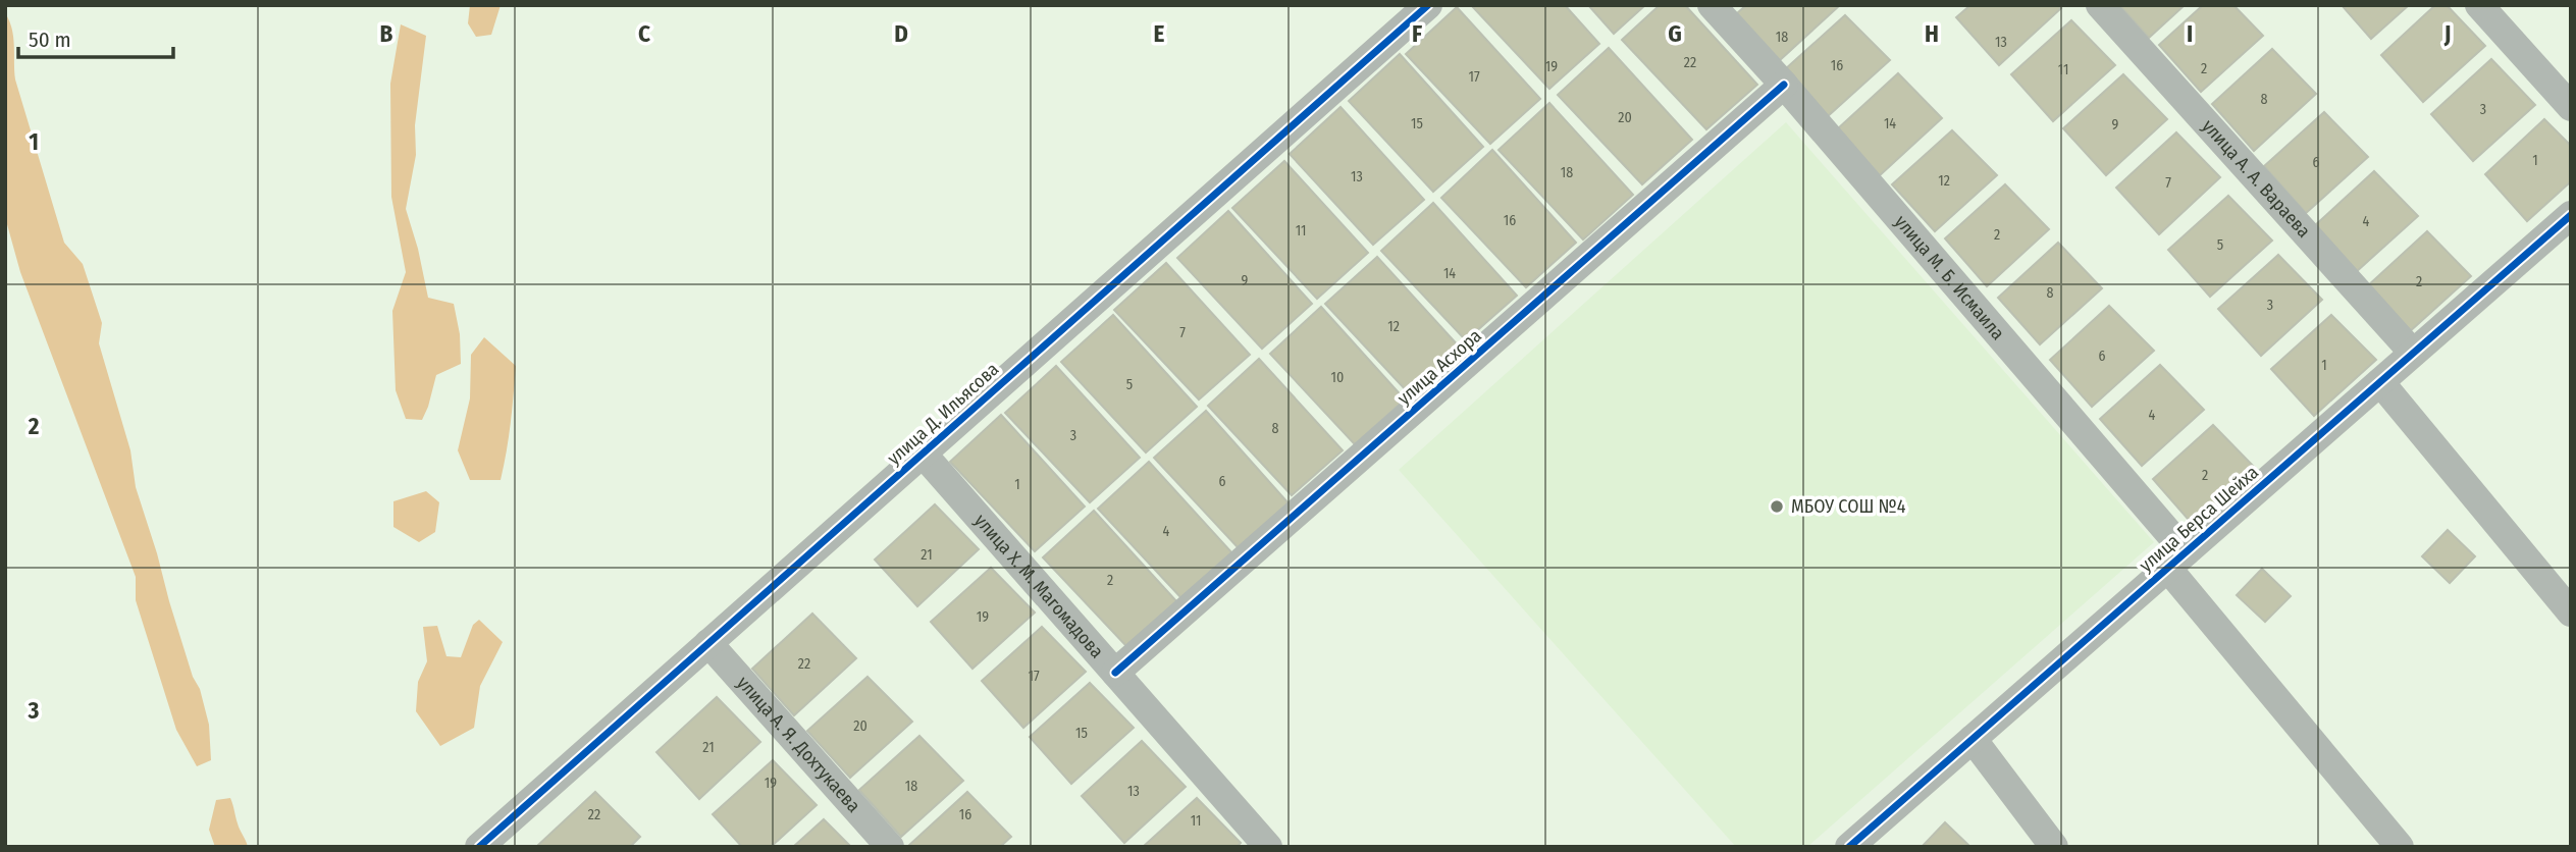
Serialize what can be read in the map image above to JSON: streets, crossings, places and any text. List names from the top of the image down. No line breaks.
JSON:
{"streets":{"street":["улица А. А. Вараева","улица М. Б. Исмаила","улица Асхора","улица Д. Ильясова","улица Берса Шейха","улица Х. М. Магомадова","улица А. Я. Дохтукаева"]},"crossings":[["улица А. А. Вараева","улица Берса Шейха"],["улица М. Б. Исмаила","улица Асхора"],["улица М. Б. Исмаила","улица Берса Шейха"],["улица Асхора","улица Х. М. Магомадова"],["улица Д. Ильясова","улица Х. М. Магомадова"],["улица Д. Ильясова","улица А. Я. Дохтукаева"]],"places":["МБОУ СОШ №4"],"house_numbers":["18","13","22","16","19","2","11","17","8","3","20","15","14","9","1","6","18","13","12","7","16","4","11","2","5","14","9","2","8","3","12","7","6","1","10","5","4","8","3","2","6","1","4","21","2","19","22","17","20","15","21","19","18","13","22","16","11"],"scale_bar":"50 m","grid":{"columns":["B","C","D","E","F","G","H","I","J"],"rows":["1","2","3"]}}
